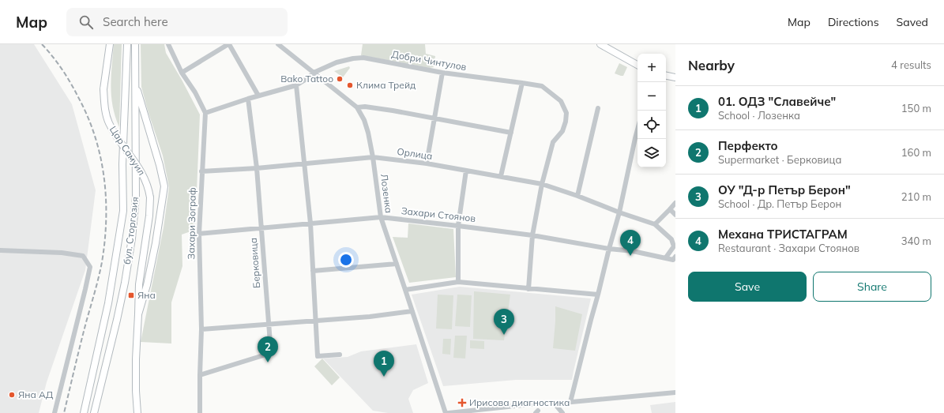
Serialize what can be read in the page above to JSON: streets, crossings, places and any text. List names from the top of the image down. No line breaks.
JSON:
{"streets":{"main road":["Цар Самуил","бул. Сторгозия"],"street":["Добри Чинтулов","Орлица","Лозенка","Захари Стоянов","Захари Зограф","Берковица"]},"crossings":[["Добри Чинтулов","Орлица"],["Добри Чинтулов","Лозенка"],["Добри Чинтулов","Захари Зограф"],["Добри Чинтулов","Берковица"],["Цар Самуил","бул. Сторгозия"],["Орлица","Лозенка"],["Орлица","Захари Зограф"],["Орлица","Берковица"],["Лозенка","Захари Стоянов"],["Захари Стоянов","Захари Зограф"],["Захари Стоянов","Берковица"],["Захари Зограф","Берковица"]],"places":{"other":["Bako Tattoo","Клима Трейд","Яна АД"],"transit":["Яна"],"health":["Ирисова диагностика"]},"page":{"header":"Map","search":"Search here","nav":["Map","Directions","Saved"],"heading":["Nearby","4 results"],"map_buttons":["+","−"],"list":[{"mark":"1","name":"01. ОДЗ \"Славейче\"","note":"School · Лозенка","value":"150 m"},{"mark":"2","name":"Перфекто","note":"Supermarket · Берковица","value":"160 m"},{"mark":"3","name":"ОУ \"Д-р Петър Берон\"","note":"School · Др. Петър Берон","value":"210 m"},{"mark":"4","name":"Механа ТРИСТАГРАМ","note":"Restaurant · Захари Стоянов","value":"340 m"}],"pins":["4","3","2","1"],"buttons":["Save","Share"]}}
